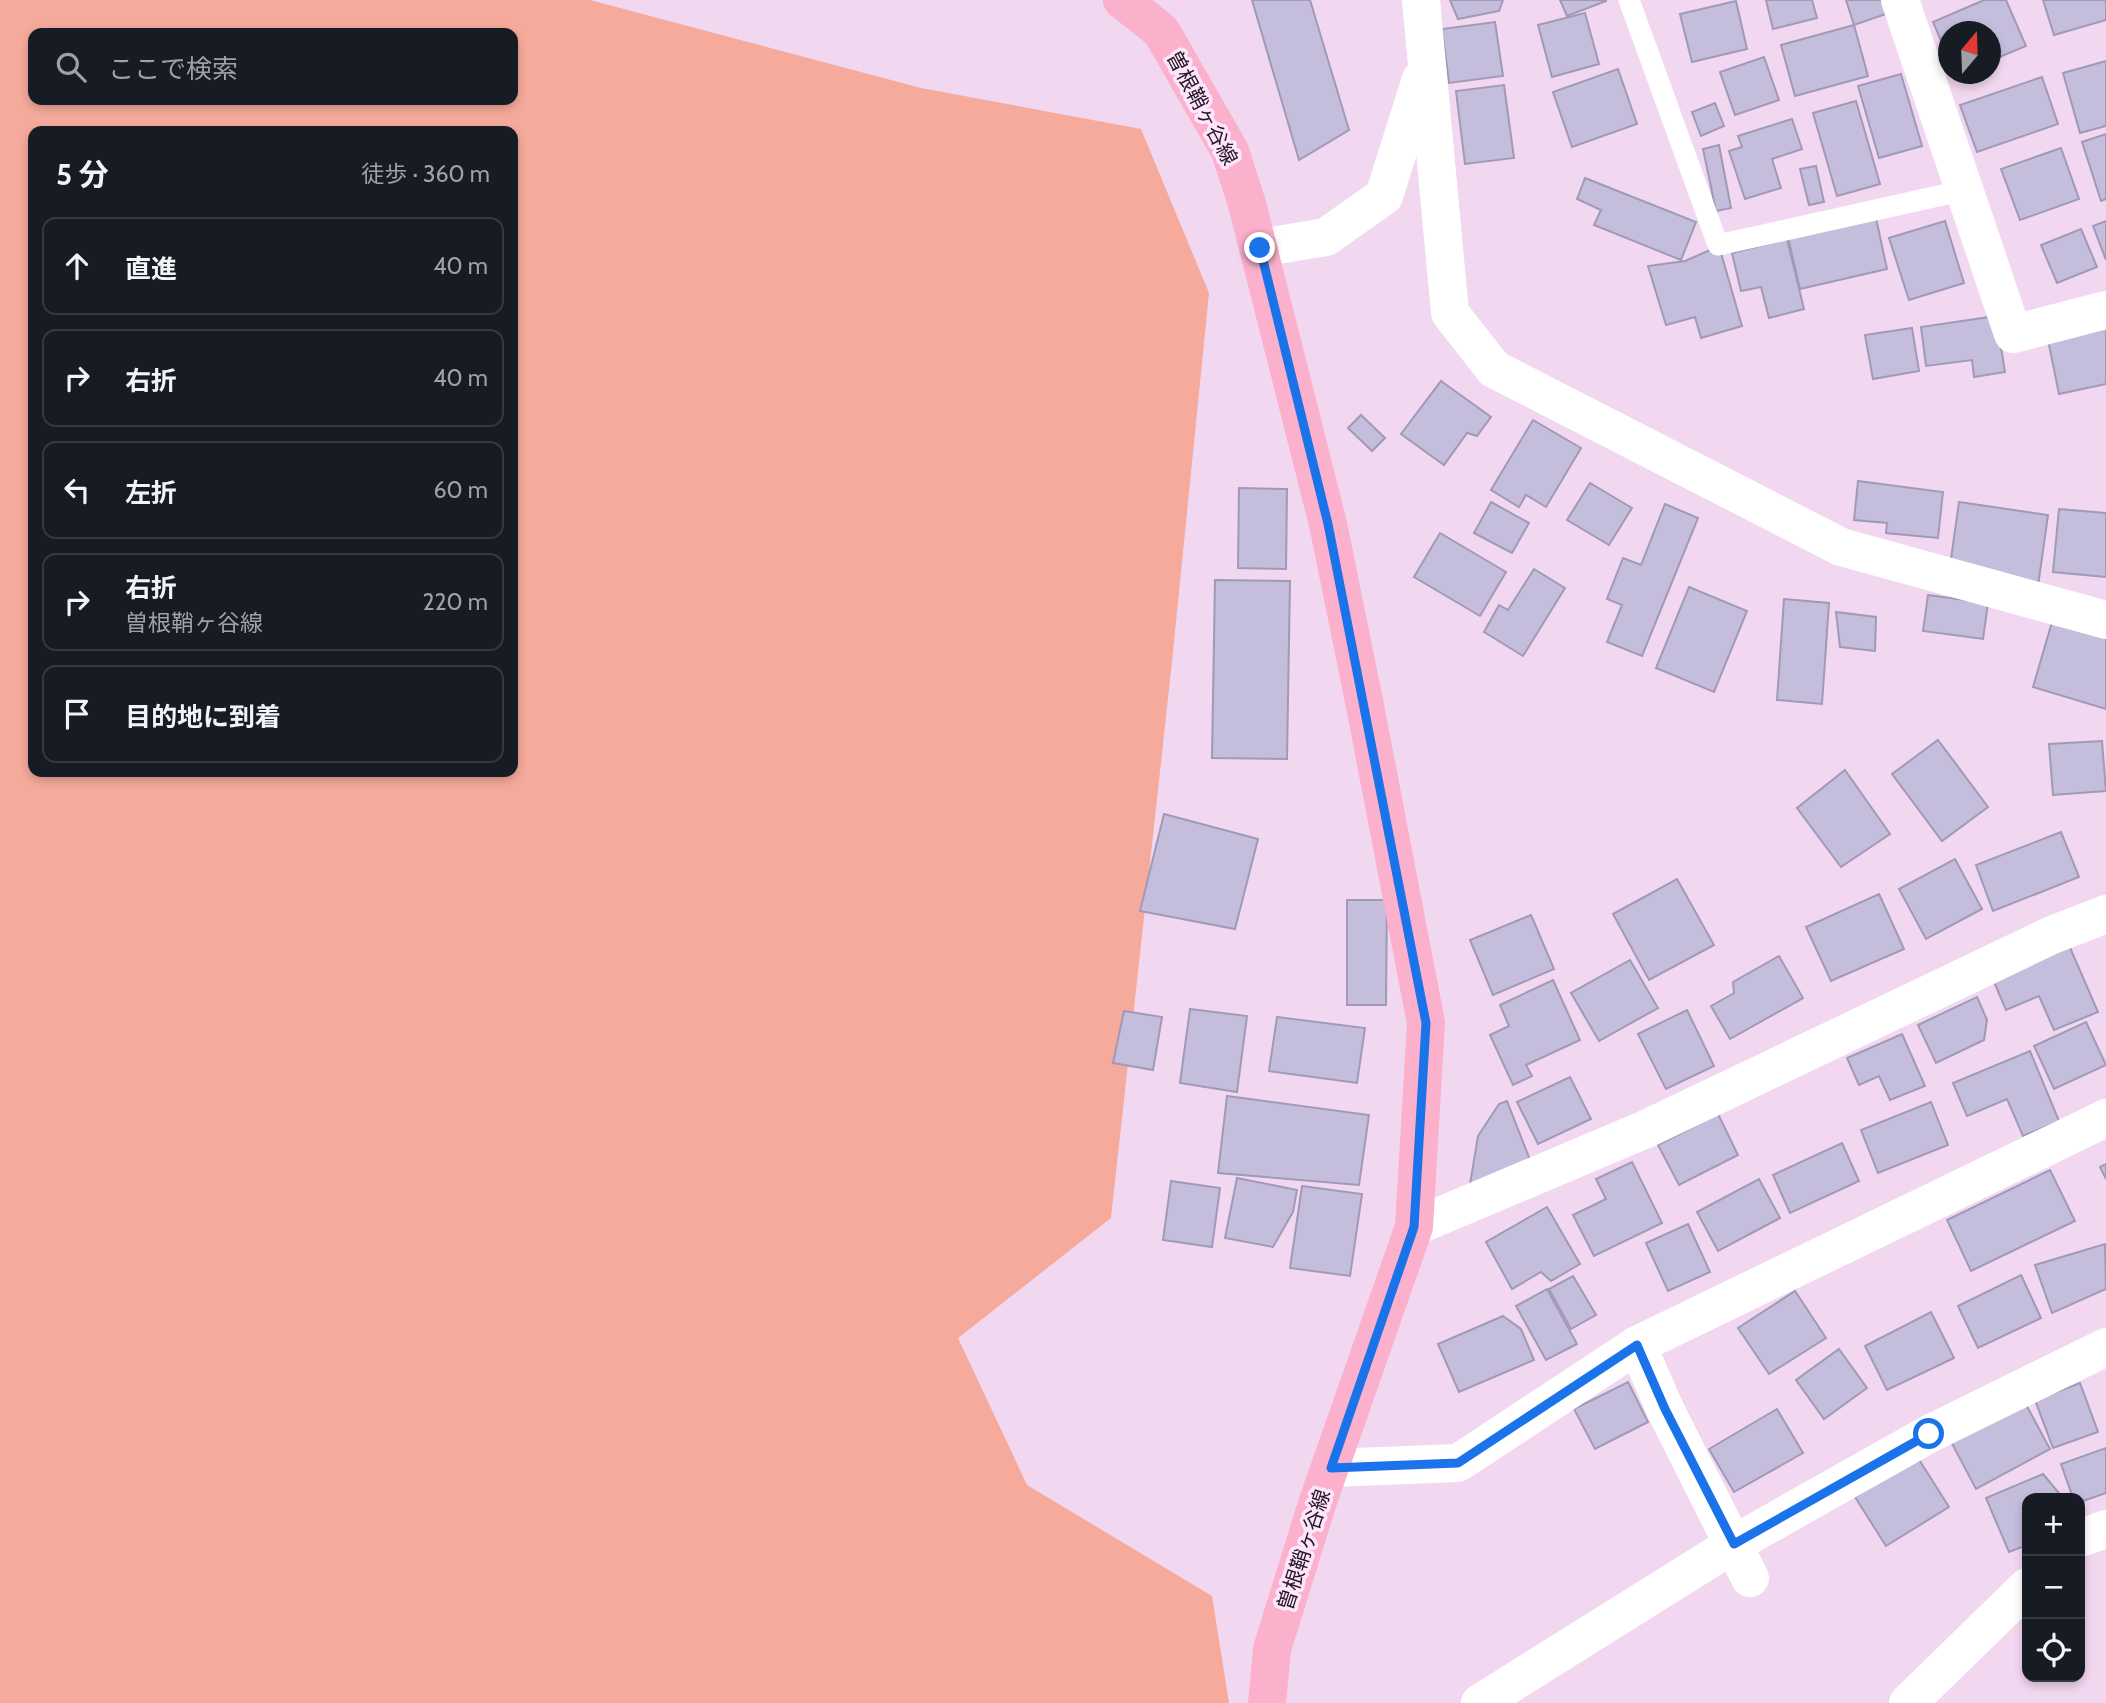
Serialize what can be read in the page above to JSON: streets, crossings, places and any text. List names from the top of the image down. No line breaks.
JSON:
{"streets":{"main road":["曽根鞘ヶ谷線"]},"north":"top","page":{"search":"ここで検索","heading":["5 分","徒歩 · 360 m"],"list":[["直進","40 m"],["右折","40 m"],["左折","60 m"],["右折","曽根鞘ヶ谷線","220 m"],"目的地に到着"],"map_buttons":["+","−"]}}
